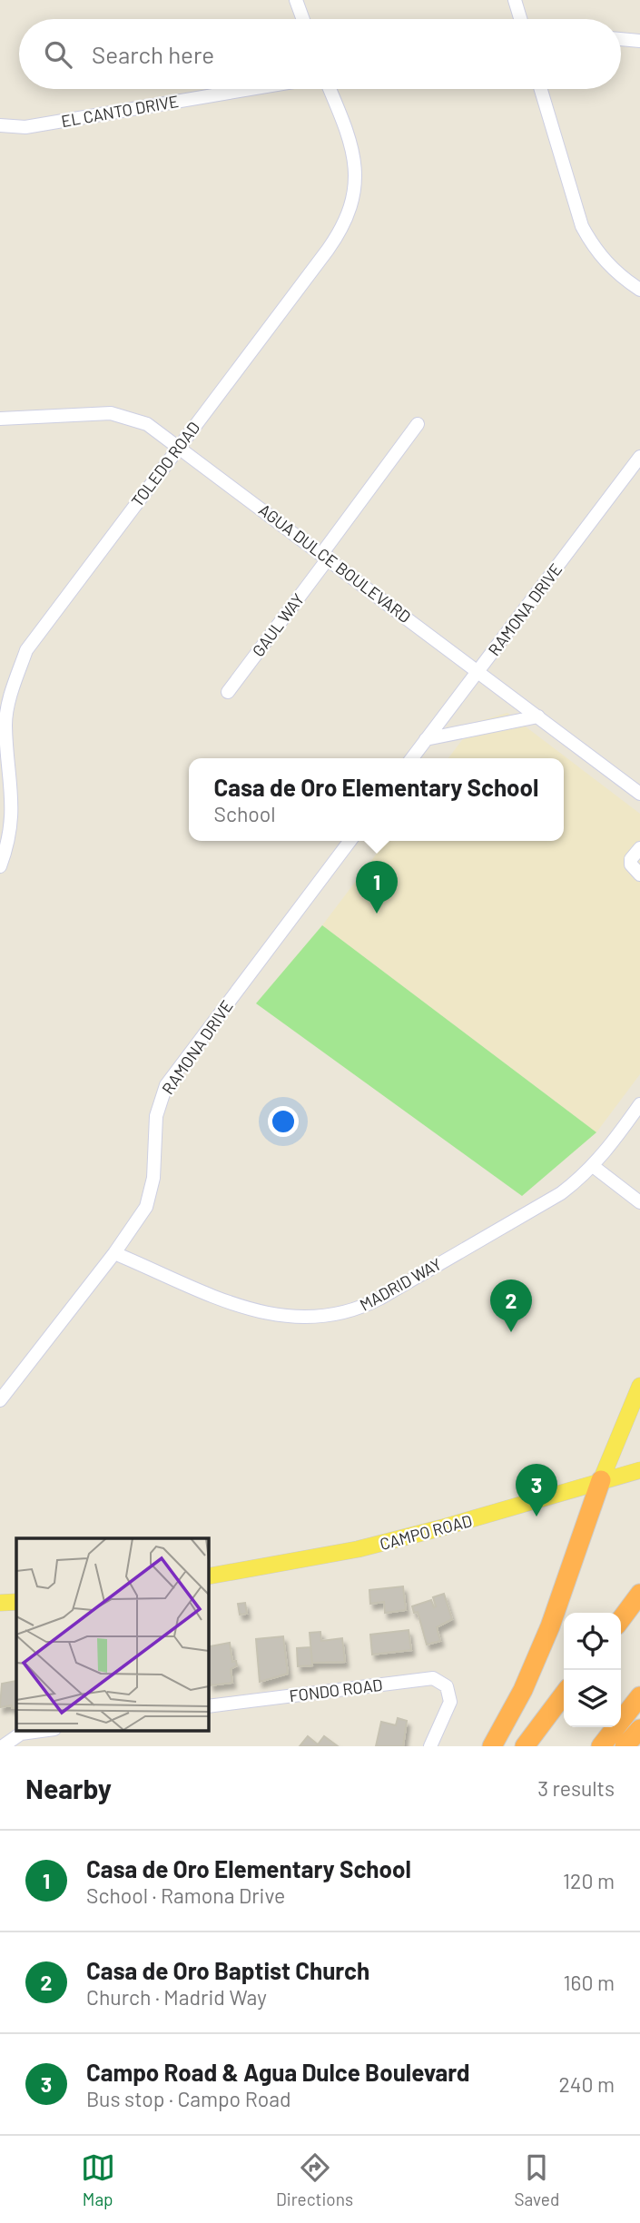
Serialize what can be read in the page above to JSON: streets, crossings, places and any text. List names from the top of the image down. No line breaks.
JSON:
{"streets":{"main road":["CAMPO ROAD"],"street":["EL CANTO DRIVE","TOLEDO ROAD","AGUA DULCE BOULEVARD","RAMONA DRIVE","GAUL WAY","MADRID WAY","FONDO ROAD"]},"crossings":[["TOLEDO ROAD","AGUA DULCE BOULEVARD"],["AGUA DULCE BOULEVARD","RAMONA DRIVE"],["AGUA DULCE BOULEVARD","GAUL WAY"],["RAMONA DRIVE","MADRID WAY"]],"page":{"search":"Search here","popup":["Casa de Oro Elementary School","School"],"pins":["1","2","3"],"heading":["Nearby","3 results"],"list":[{"mark":"1","name":"Casa de Oro Elementary School","note":"School · Ramona Drive","value":"120 m"},{"mark":"2","name":"Casa de Oro Baptist Church","note":"Church · Madrid Way","value":"160 m"},{"mark":"3","name":"Campo Road & Agua Dulce Boulevard","note":"Bus stop · Campo Road","value":"240 m"}],"nav":["Map","Directions","Saved"]}}
